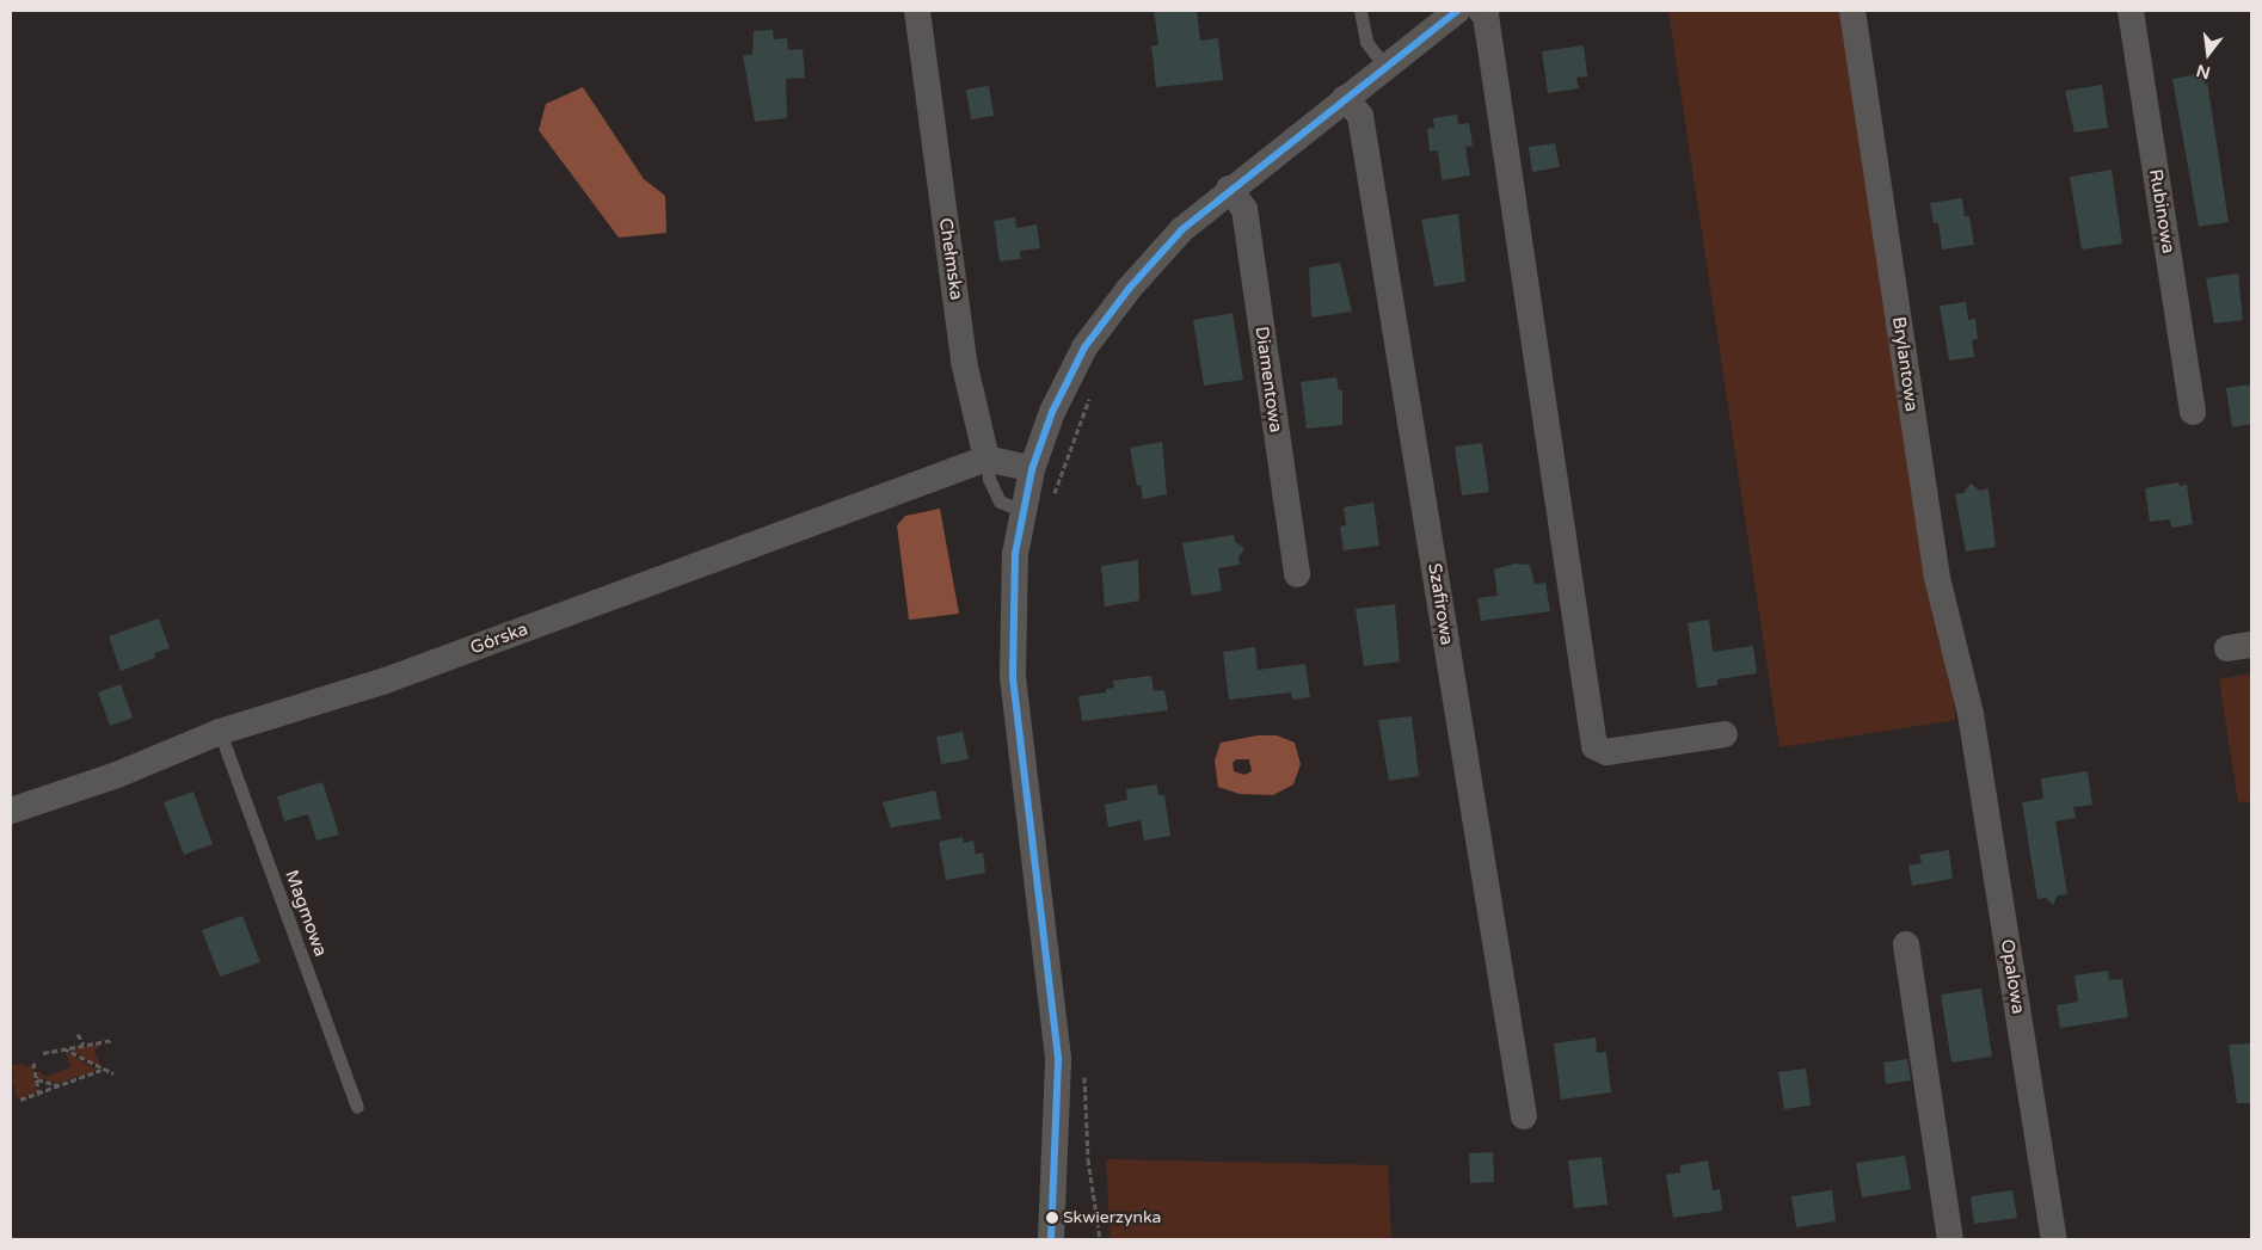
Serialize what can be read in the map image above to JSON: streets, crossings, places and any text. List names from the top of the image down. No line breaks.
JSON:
{"streets":{"street":["Rubinowa","Chełmska","Brylantowa","Diamentowa","Szafirowa","Górska","Opalowa"],"lane":["Magmowa"]},"crossings":[["Chełmska","Górska"],["Brylantowa","Opalowa"],["Górska","Magmowa"]],"places":["Skwierzynka"],"north":"bottom"}
